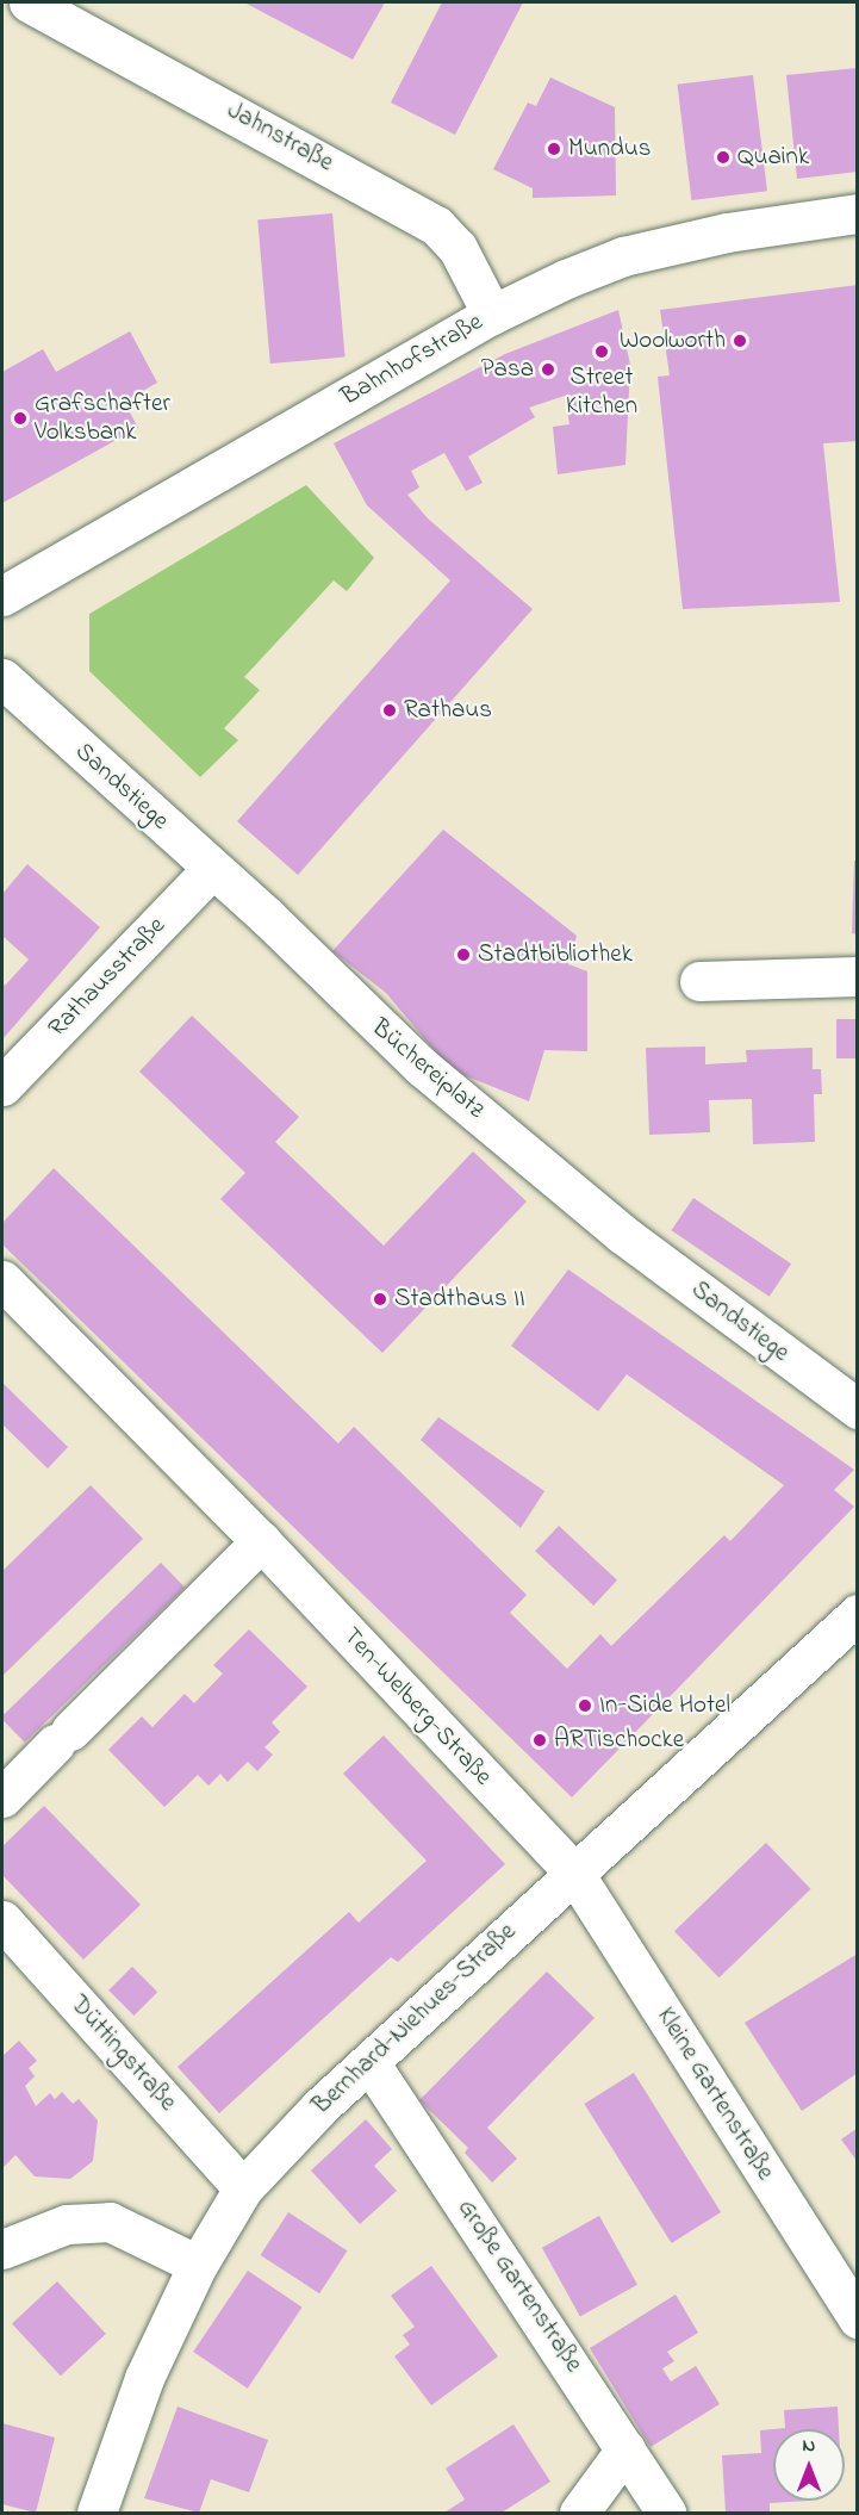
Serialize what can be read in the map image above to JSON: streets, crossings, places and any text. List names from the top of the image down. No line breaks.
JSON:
{"streets":{"street":["Jahnstraße","Bahnhofstraße","Sandstiege","Rathausstraße","Büchereiplatz","Ten-Welberg-Straße","Bernhard-Niehues-Straße","Düttingstraße","Kleine Gartenstraße","Große Gartenstraße"]},"crossings":[["Jahnstraße","Bahnhofstraße"],["Sandstiege","Rathausstraße"],["Sandstiege","Büchereiplatz"],["Ten-Welberg-Straße","Bernhard-Niehues-Straße"],["Ten-Welberg-Straße","Kleine Gartenstraße"],["Bernhard-Niehues-Straße","Düttingstraße"],["Bernhard-Niehues-Straße","Kleine Gartenstraße"],["Bernhard-Niehues-Straße","Große Gartenstraße"]],"places":["Mundus","Quaink","Woolworth","Street Kitchen","Pasa","Grafschafter Volksbank","Rathaus","Stadtbibliothek","Stadthaus II","In-Side Hotel","ARTischocke"],"north":"top"}
